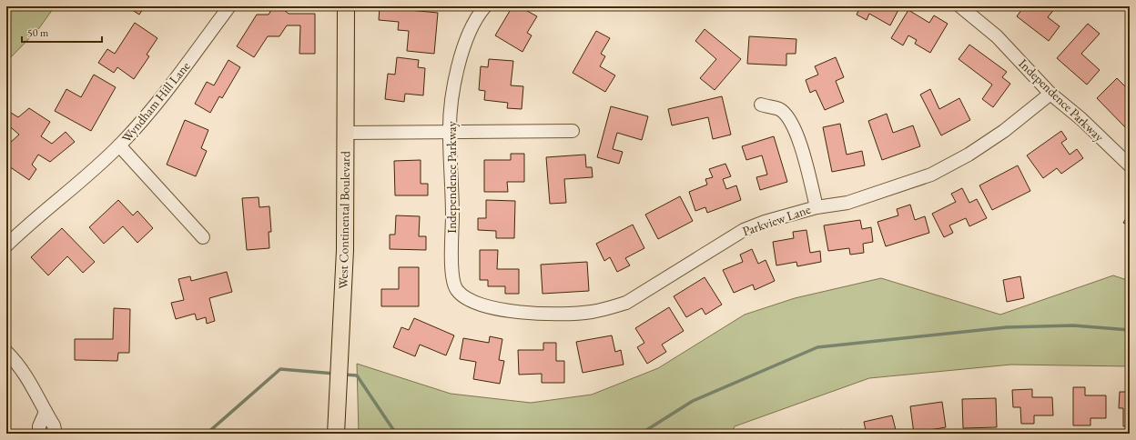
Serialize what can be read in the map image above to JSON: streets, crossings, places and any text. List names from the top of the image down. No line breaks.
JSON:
{"streets":{"main road":["West Continental Boulevard"],"street":["Independence Parkway","Wyndham Hill Lane","Parkview Lane"]},"crossings":[["Independence Parkway","Parkview Lane"]],"scale_bar":"50 m"}
